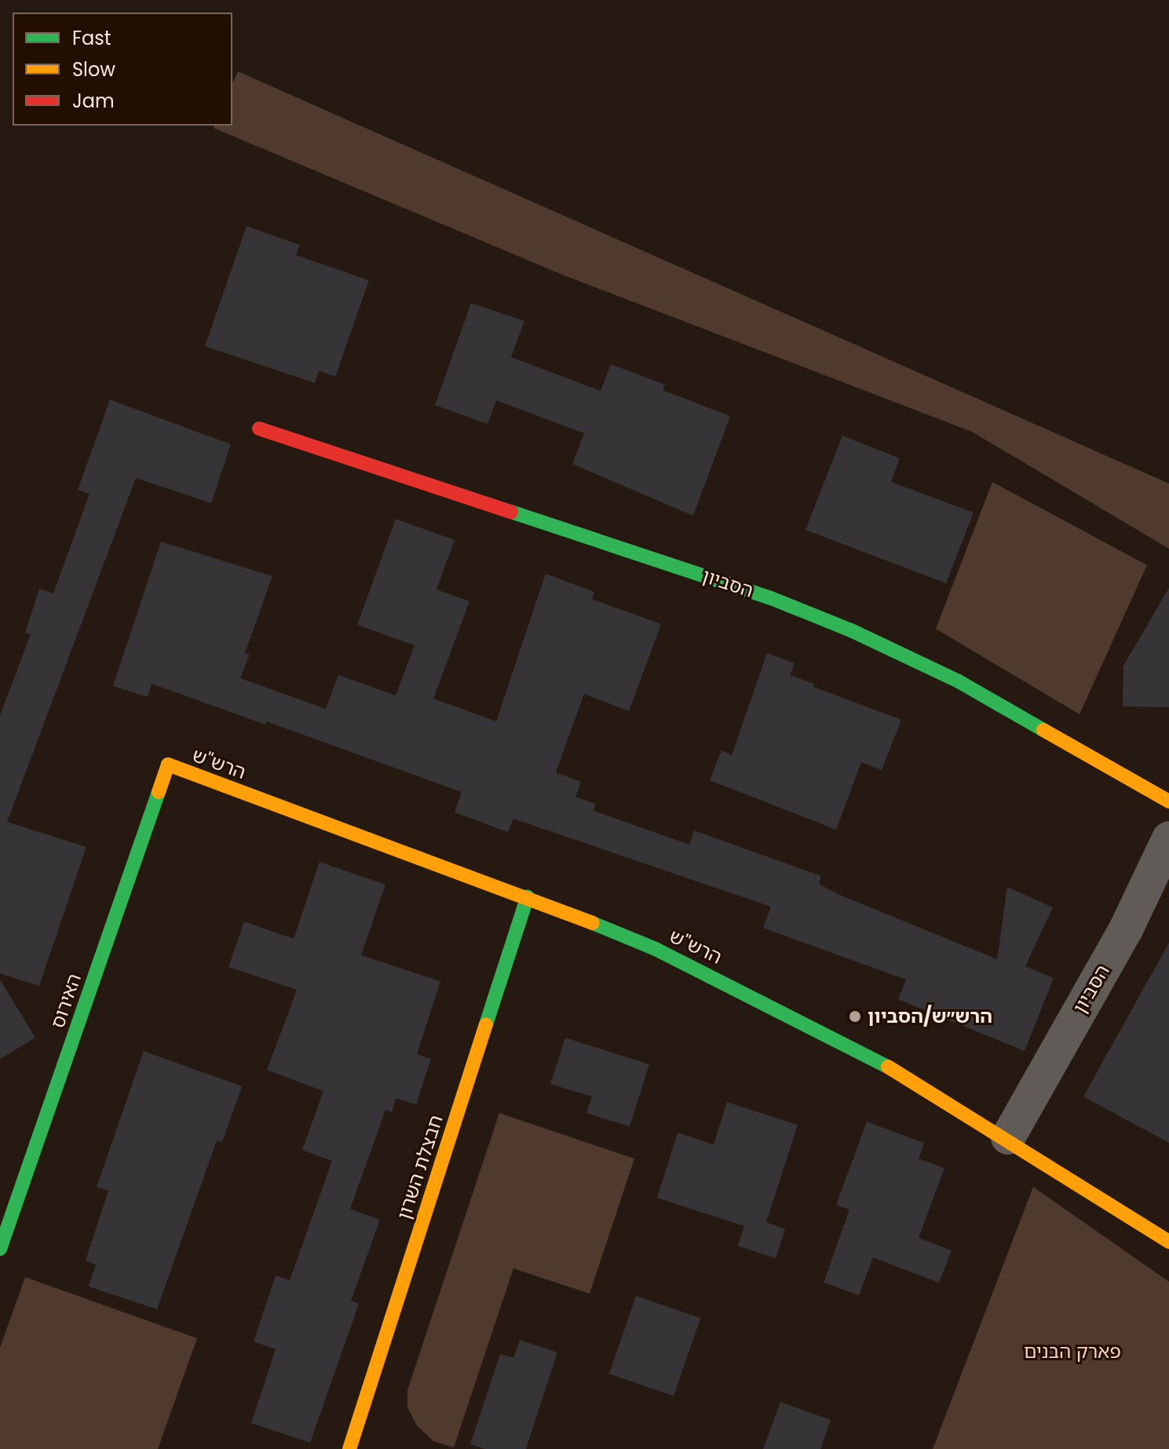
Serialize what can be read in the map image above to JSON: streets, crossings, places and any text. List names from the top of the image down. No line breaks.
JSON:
{"streets":{"street":["הסביון","הרש''ש","האירוס","חבצלת השרון"]},"crossings":[["הסביון","הרש''ש"],["הרש''ש","האירוס"],["הרש''ש","חבצלת השרון"]],"parks":["פארק הבנים"],"places":["הרש״ש/הסביון"],"legend":["Fast","Slow","Jam"]}
